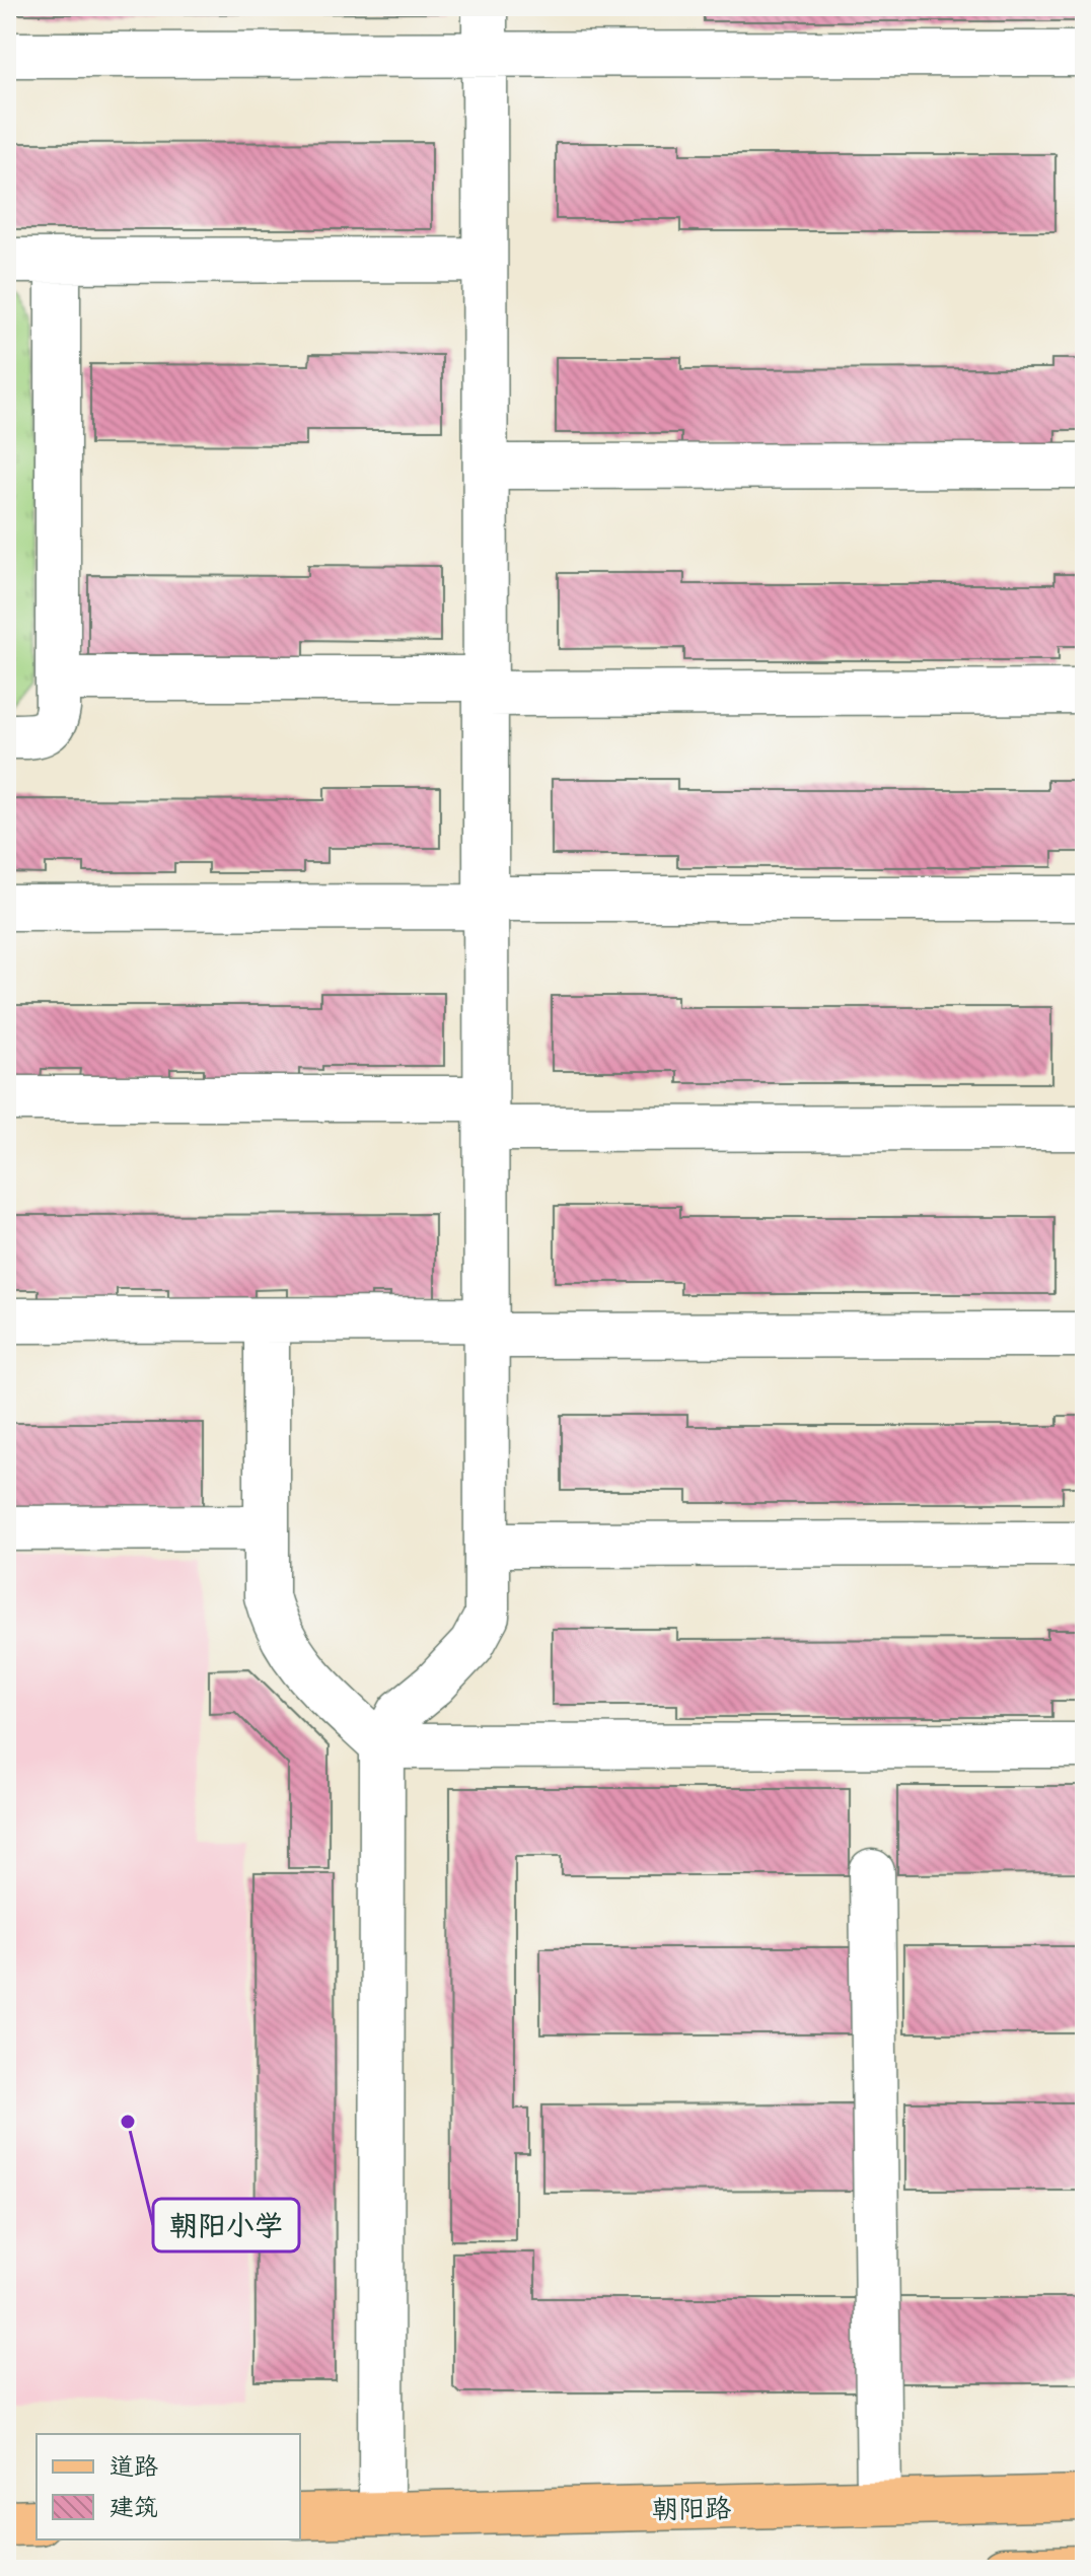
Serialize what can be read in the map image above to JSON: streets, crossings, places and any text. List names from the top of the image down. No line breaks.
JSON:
{"streets":{"main road":["朝阳路"]},"places":["朝阳小学"],"legend":["道路","建筑"]}
